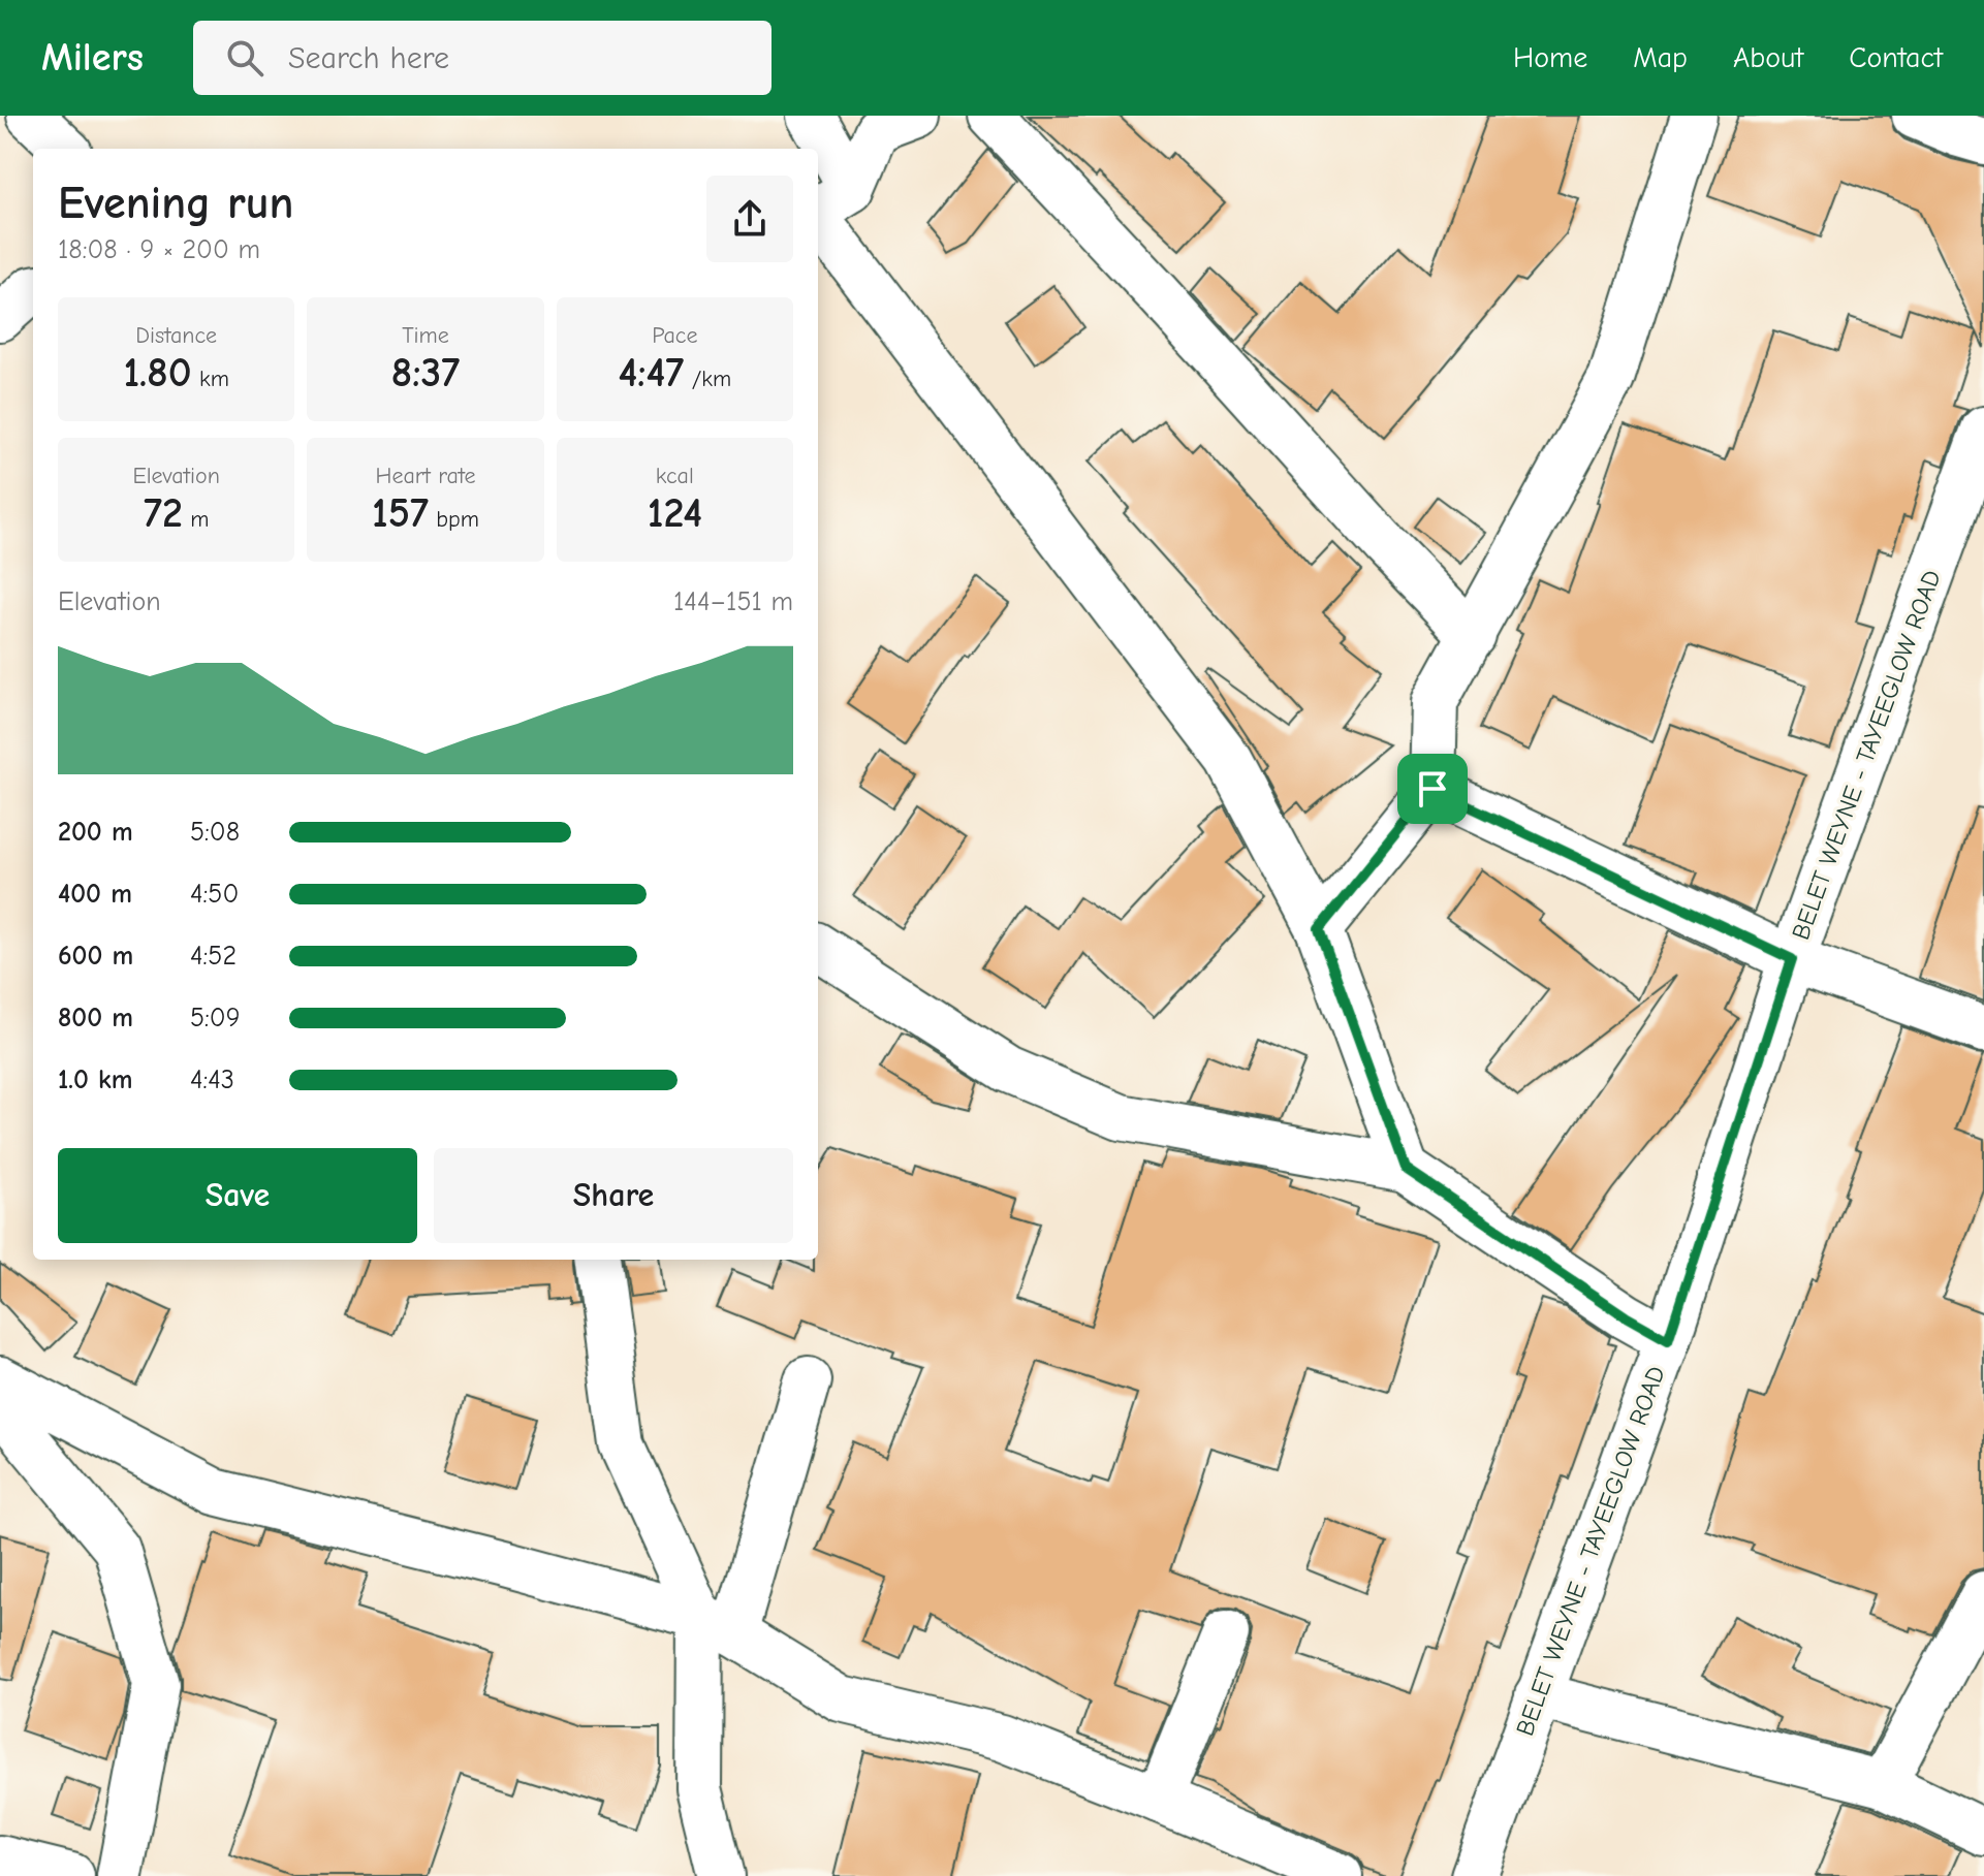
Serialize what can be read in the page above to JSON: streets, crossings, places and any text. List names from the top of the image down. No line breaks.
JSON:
{"streets":{"street":["BELET WEYNE - TAYEEGLOW ROAD"]},"page":{"header":"Milers","search":"Search here","nav":["Home","Map","About","Contact"],"heading":["Evening run","18:08 · 9 × 200 m"],"stats":[["Distance","1.80 km"],["Time","8:37"],["Pace","4:47 /km"],["Elevation","72 m"],["Heart rate","157 bpm"],["kcal","124"]],"chart":["Elevation","144–151 m"],"list":[{"name":"200 m","note":"5:08"},{"name":"400 m","note":"4:50"},{"name":"600 m","note":"4:52"},{"name":"800 m","note":"5:09"},{"name":"1.0 km","note":"4:43"}],"buttons":["Save","Share"]}}
